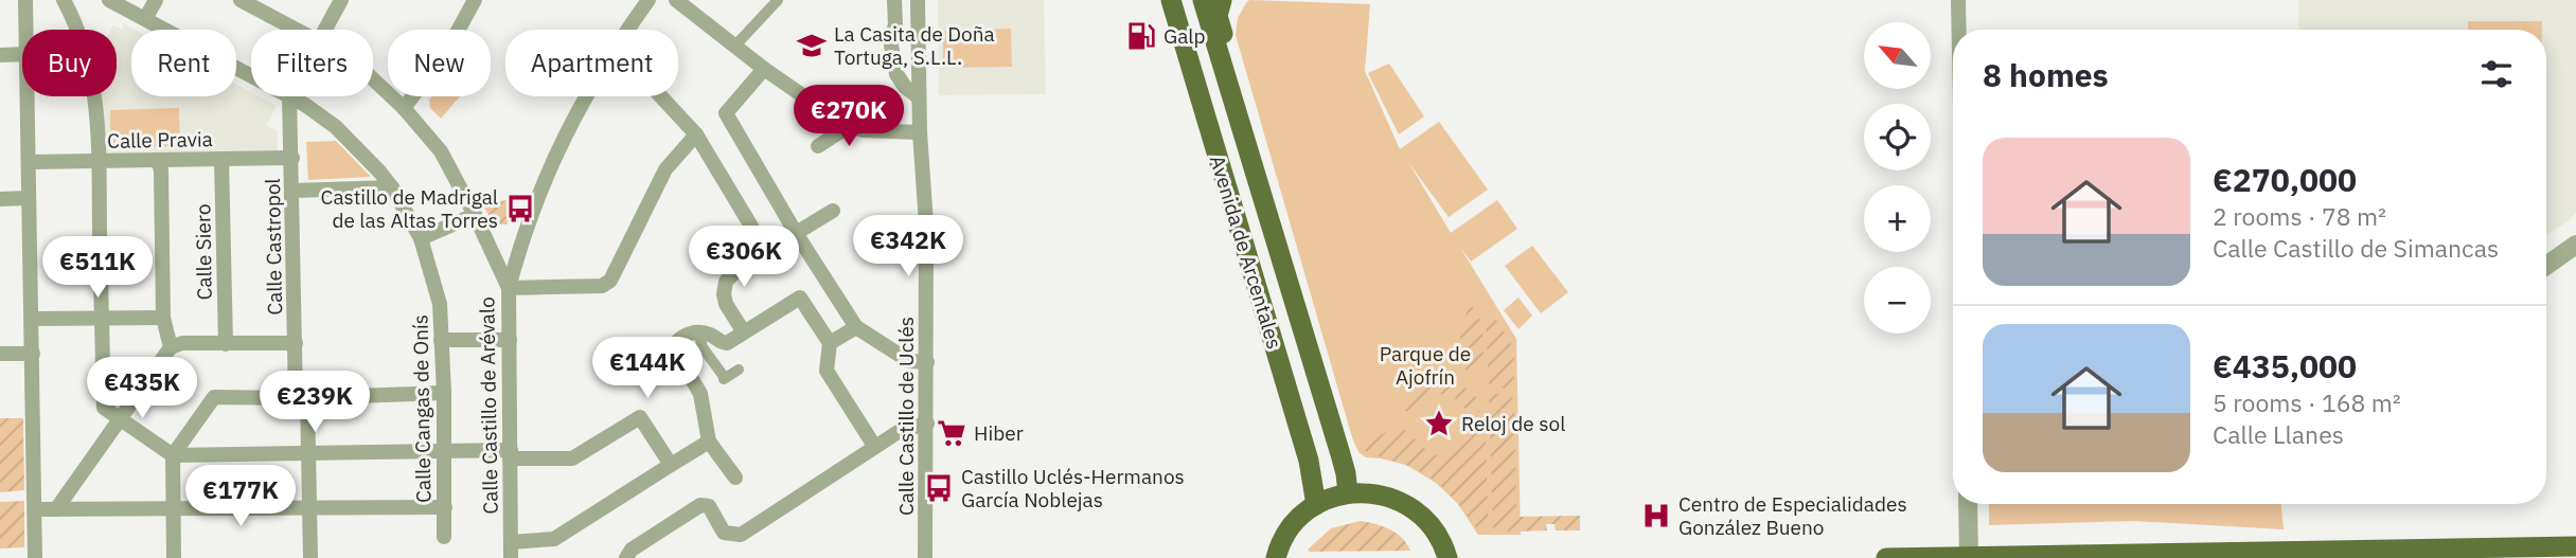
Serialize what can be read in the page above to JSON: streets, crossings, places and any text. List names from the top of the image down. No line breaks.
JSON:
{"streets":{"main road":["Avenida de Arcentales"],"street":["Calle Pravia","Calle Castropol","Calle Siero","Calle Castillo de Arévalo","Calle Cangas de Onís","Calle Castillo de Uclés"]},"crossings":[["Calle Pravia","Calle Castropol"],["Calle Pravia","Calle Siero"]],"parks":["Parque de Ajofrín"],"places":{"fuel station":["Galp"],"school or university":["La Casita de Doña Tortuga, S.L.L."],"bus stop":["Castillo de Madrigal de las Altas Torres","Castillo Uclés-Hermanos García Noblejas"],"place":["Reloj de sol"],"supermarket":["Hiber"],"hospital":["Centro de Especialidades González Bueno"]},"north":"top left","page":{"map_buttons":["+","−"],"chip":["Buy","Rent","Filters","New","Apartment"],"heading":"8 homes","price":["€270K","€342K","€306K","€511K","€144K","€435K","€239K","€177K"],"list":[{"name":"€270,000","note":"2 rooms · 78 m² · Calle Castillo de Simancas"},{"name":"€435,000","note":"5 rooms · 168 m² · Calle Llanes"}]}}
